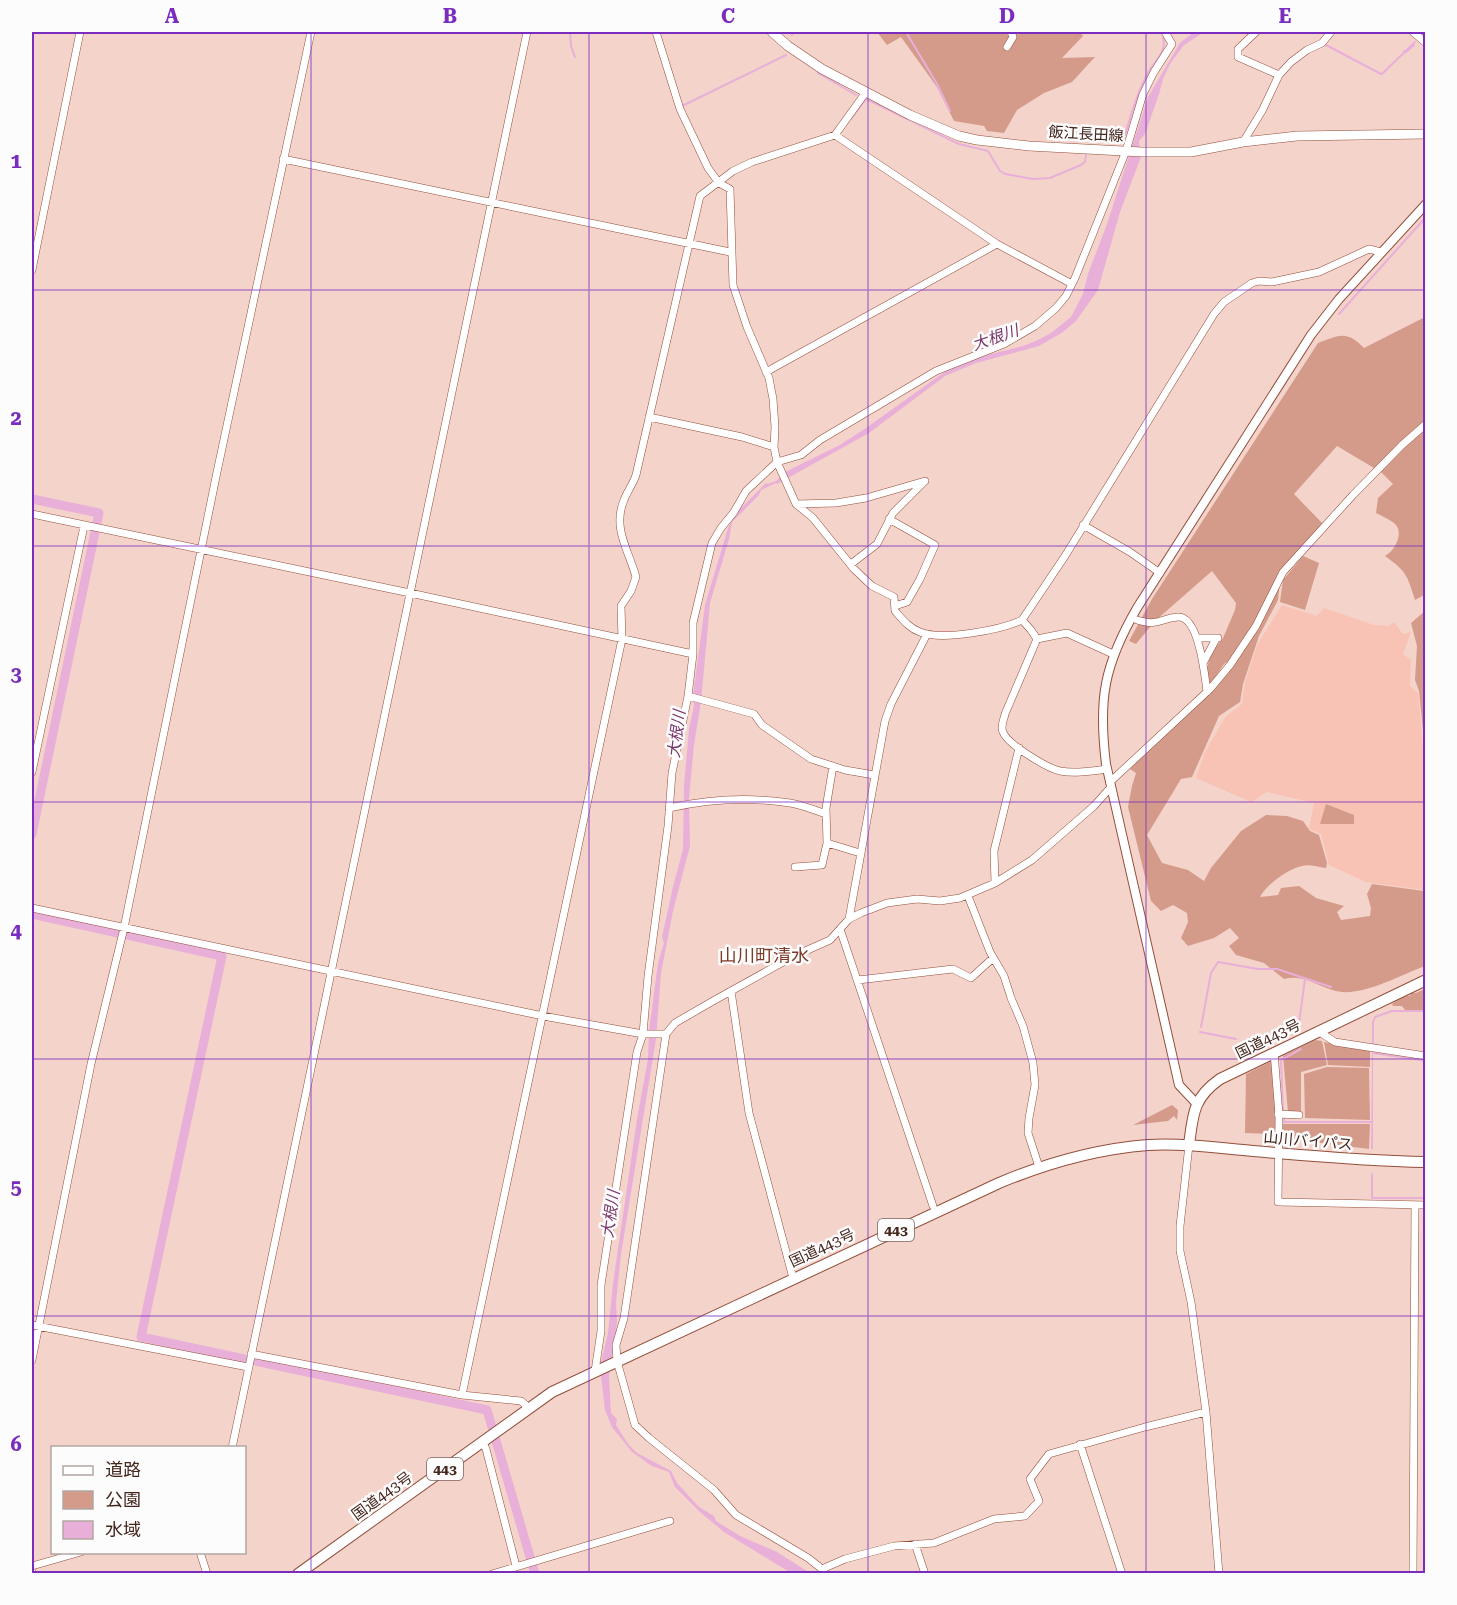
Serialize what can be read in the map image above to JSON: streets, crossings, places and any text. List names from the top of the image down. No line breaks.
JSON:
{"streets":{"highway":["国道443号","山川バイパス","443"],"main road":["飯江長田線"]},"crossings":[["国道443号","山川バイパス"]],"districts":["山川町清水"],"water":["大根川"],"legend":["道路","公園","水域"],"grid":{"columns":["A","B","C","D","E"],"rows":["1","2","3","4","5","6"]}}
